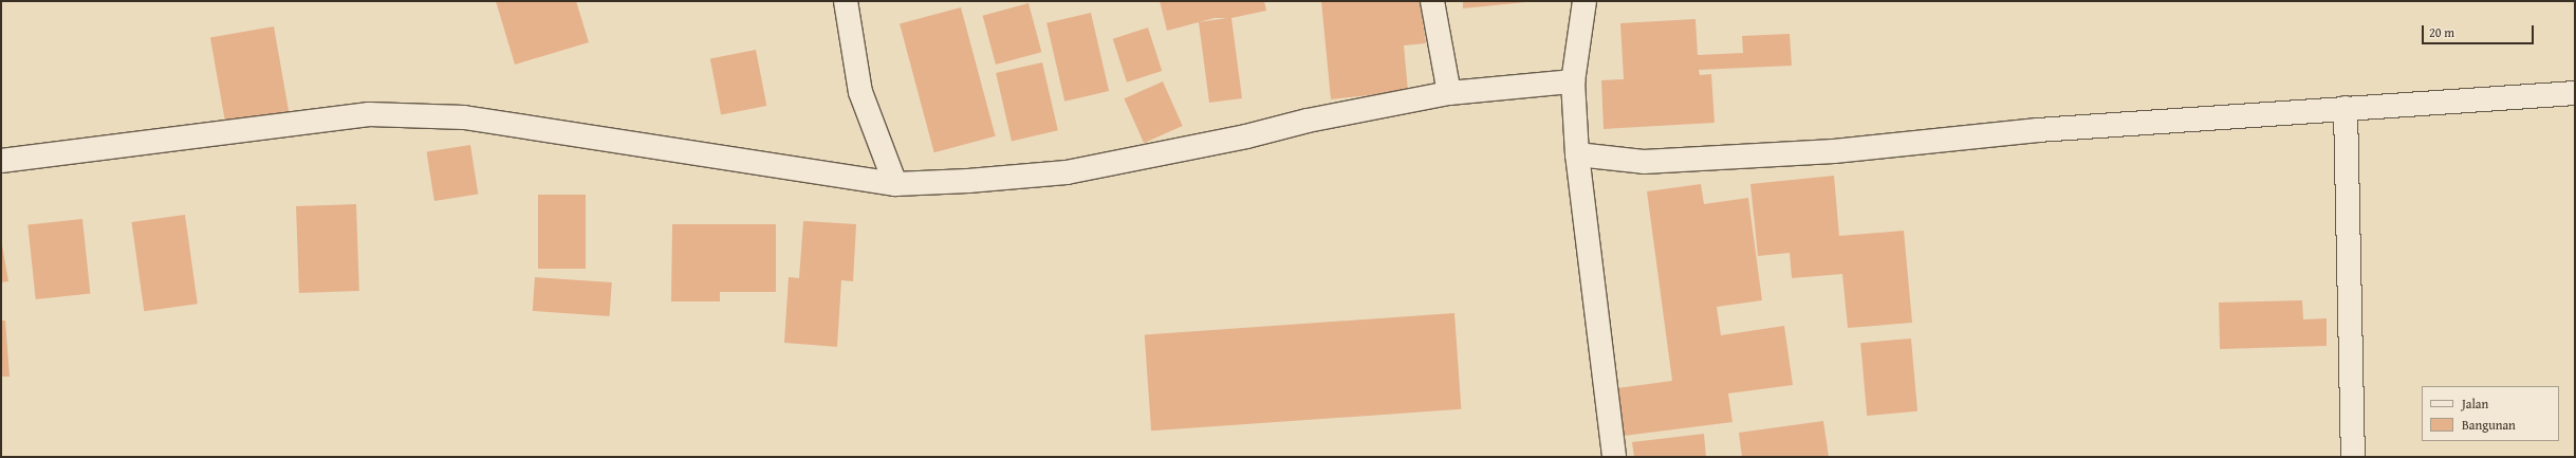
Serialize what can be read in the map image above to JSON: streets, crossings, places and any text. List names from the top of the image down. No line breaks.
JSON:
{"legend":["Jalan","Bangunan"],"scale_bar":"20 m"}
